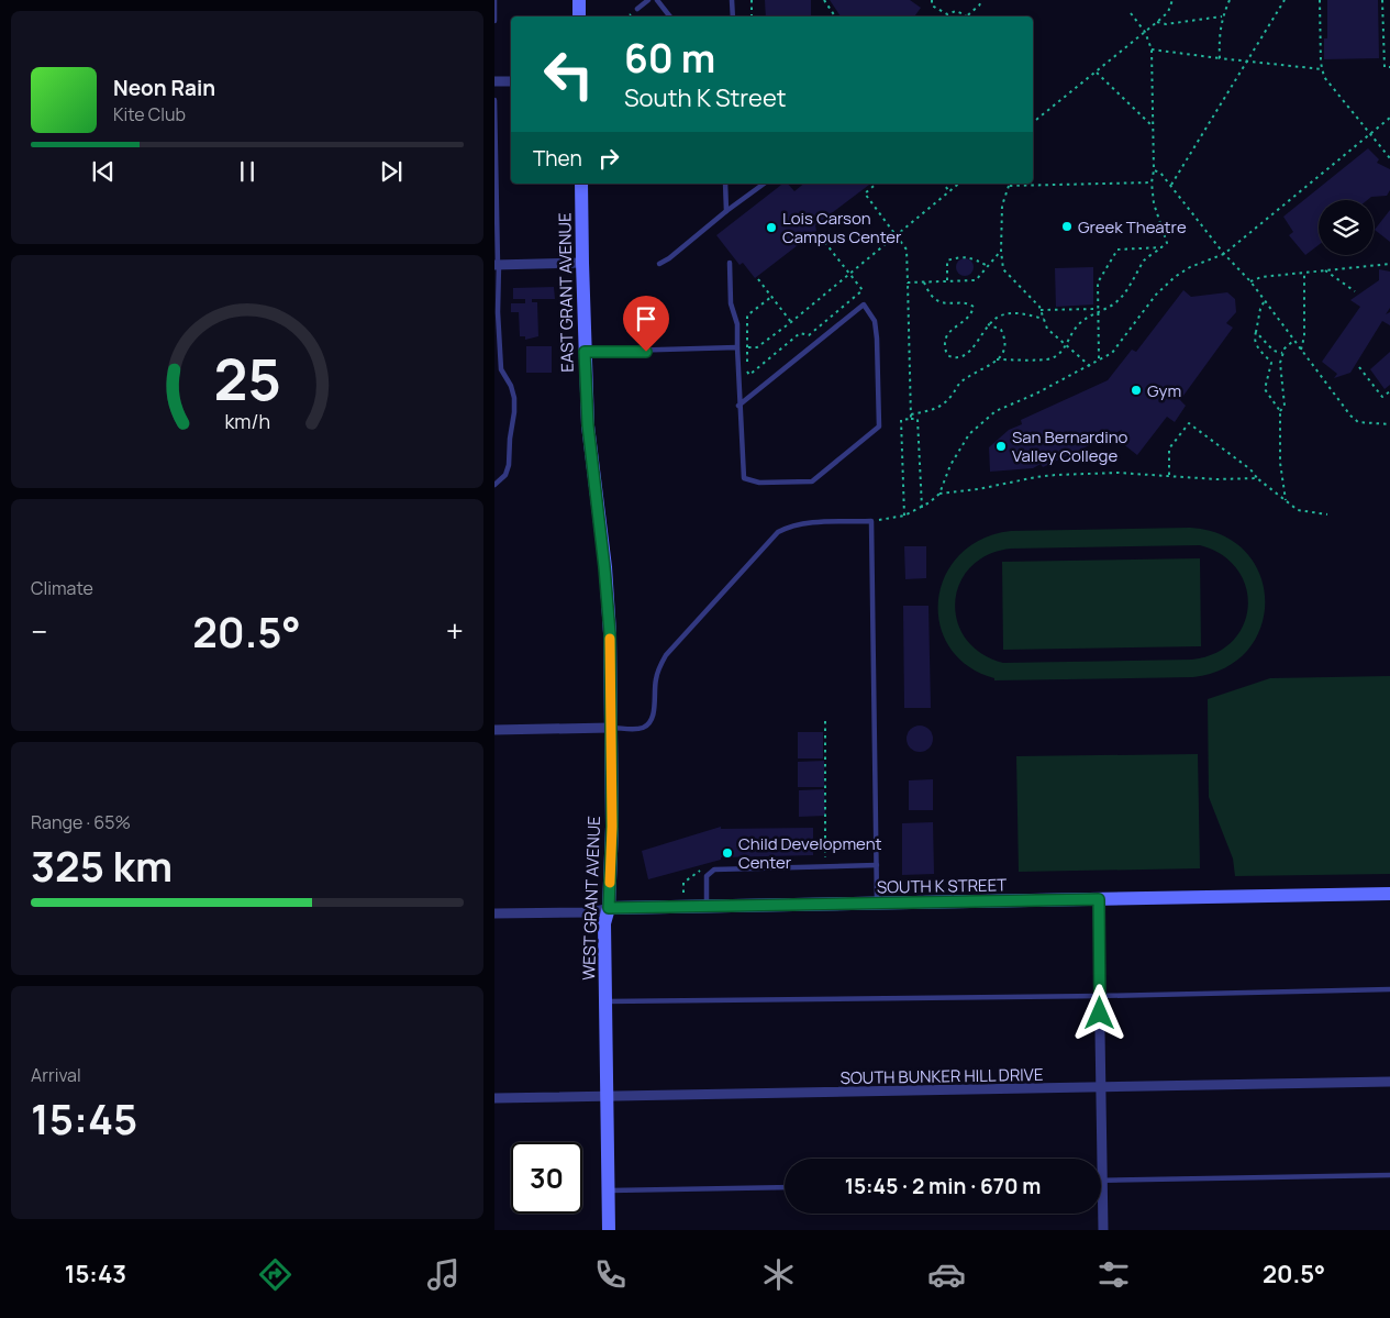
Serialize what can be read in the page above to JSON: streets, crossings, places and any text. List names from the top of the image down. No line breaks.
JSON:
{"streets":{"street":["EAST GRANT AVENUE","SOUTH K STREET","WEST GRANT AVENUE","SOUTH BUNKER HILL DRIVE"]},"crossings":[["EAST GRANT AVENUE","WEST GRANT AVENUE"],["SOUTH K STREET","WEST GRANT AVENUE"],["WEST GRANT AVENUE","SOUTH BUNKER HILL DRIVE"]],"places":["Greek Theatre","Lois Carson Campus Center","Gym","San Bernardino Valley College","Child Development Center"],"page":{"turn":["60 m","South K Street"],"song":["Neon Rain","Kite Club"],"then":"Then","tile":["Climate",["Range · 65%","325 km"],["Arrival","15:45"]],"heat":["−","20.5°","+"],"limit":"30","trip":"15:45 · 2 min · 670 m","tabs":["15:43","20.5°"],"gauge":["25","km/h"]}}
